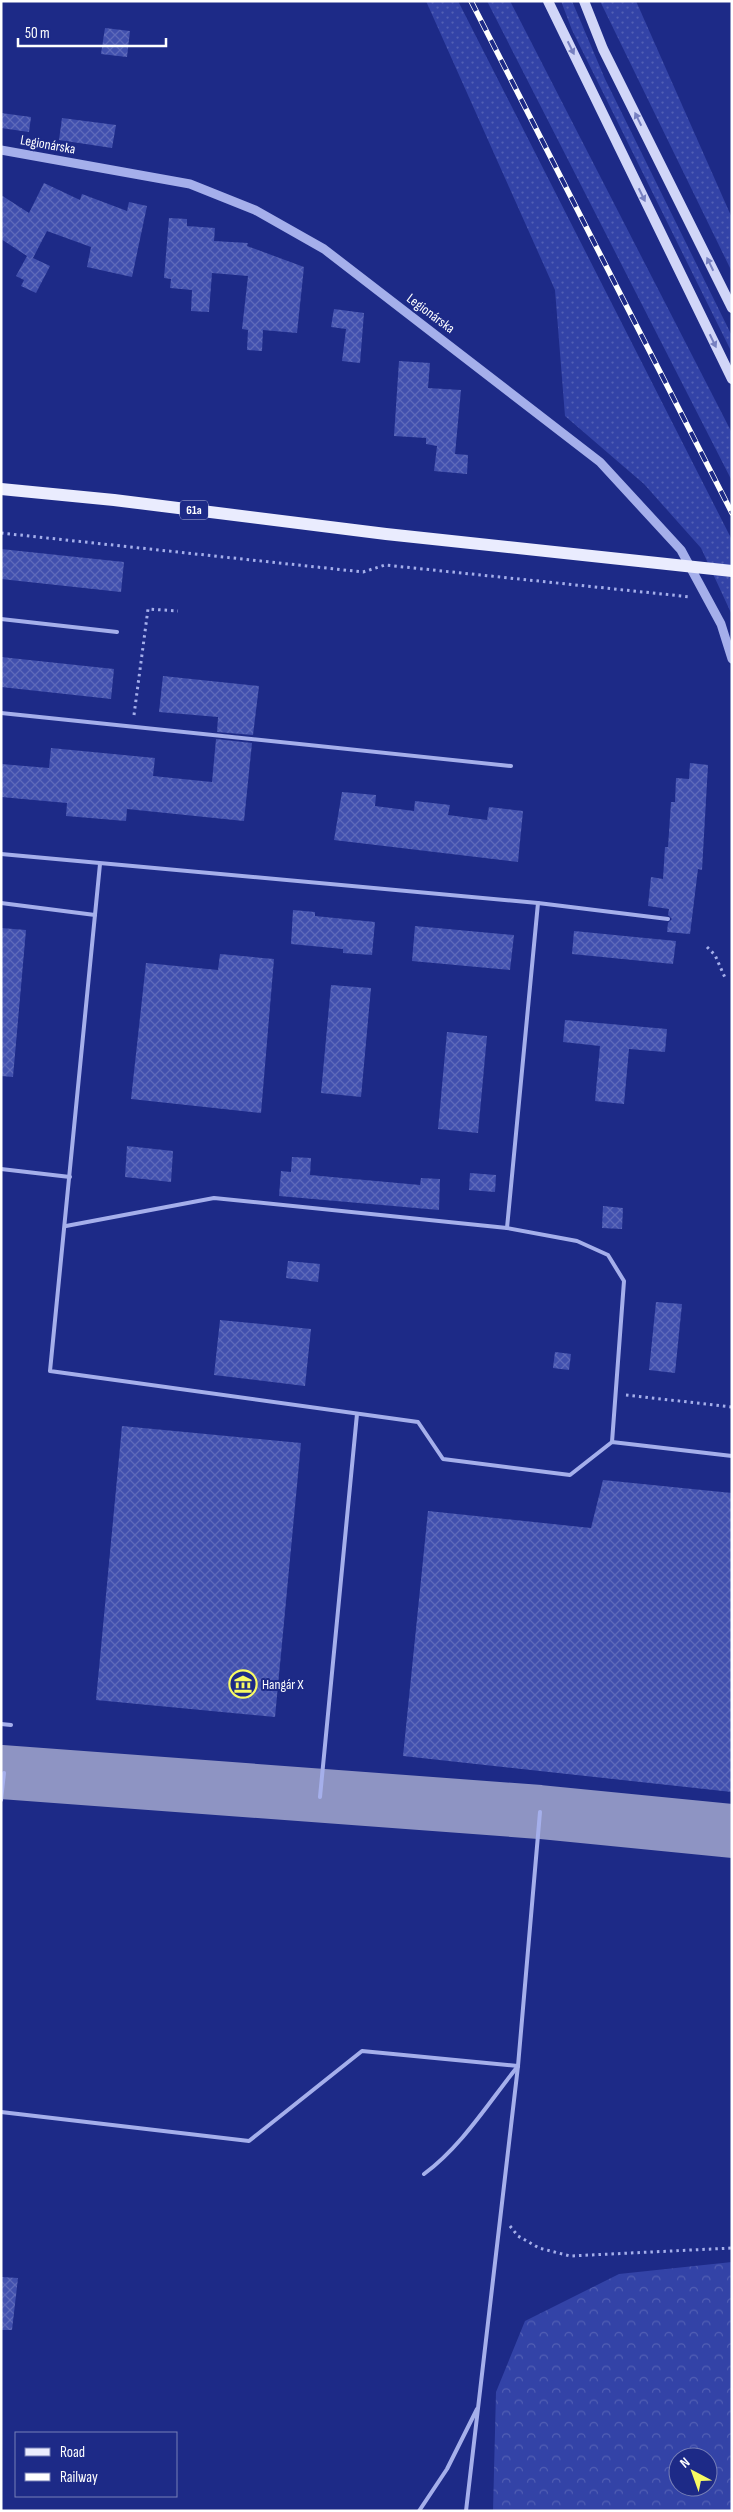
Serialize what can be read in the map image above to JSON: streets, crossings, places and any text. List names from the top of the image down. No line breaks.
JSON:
{"streets":{"main road":["61a"],"street":["Legionárska"]},"places":{"museum":["Hangár X"]},"legend":["Road","Railway"],"scale_bar":"50 m","north":"top left"}
